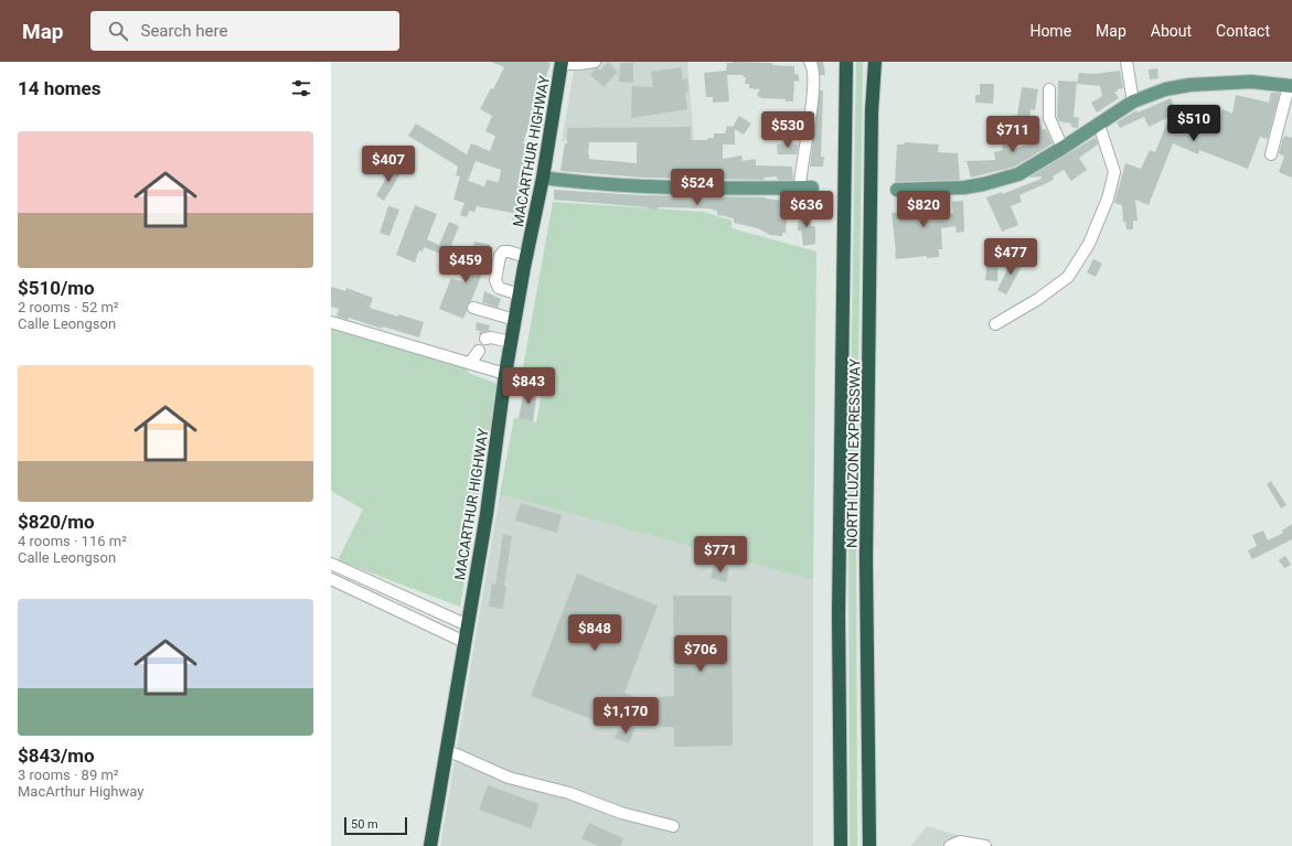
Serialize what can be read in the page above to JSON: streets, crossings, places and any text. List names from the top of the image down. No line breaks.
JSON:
{"streets":{"highway":["MACARTHUR HIGHWAY","NORTH LUZON EXPRESSWAY"]},"scale_bar":"50 m","page":{"header":"Map","search":"Search here","nav":["Home","Map","About","Contact"],"heading":"14 homes","price":["$510","$530","$711","$407","$524","$636","$820","$477","$459","$843","$771","$848","$706","$1,170"],"list":[{"name":"$510/mo","note":"2 rooms · 52 m² · Calle Leongson"},{"name":"$820/mo","note":"4 rooms · 116 m² · Calle Leongson"},{"name":"$843/mo","note":"3 rooms · 89 m² · MacArthur Highway"}],"scale":"50 m"}}
